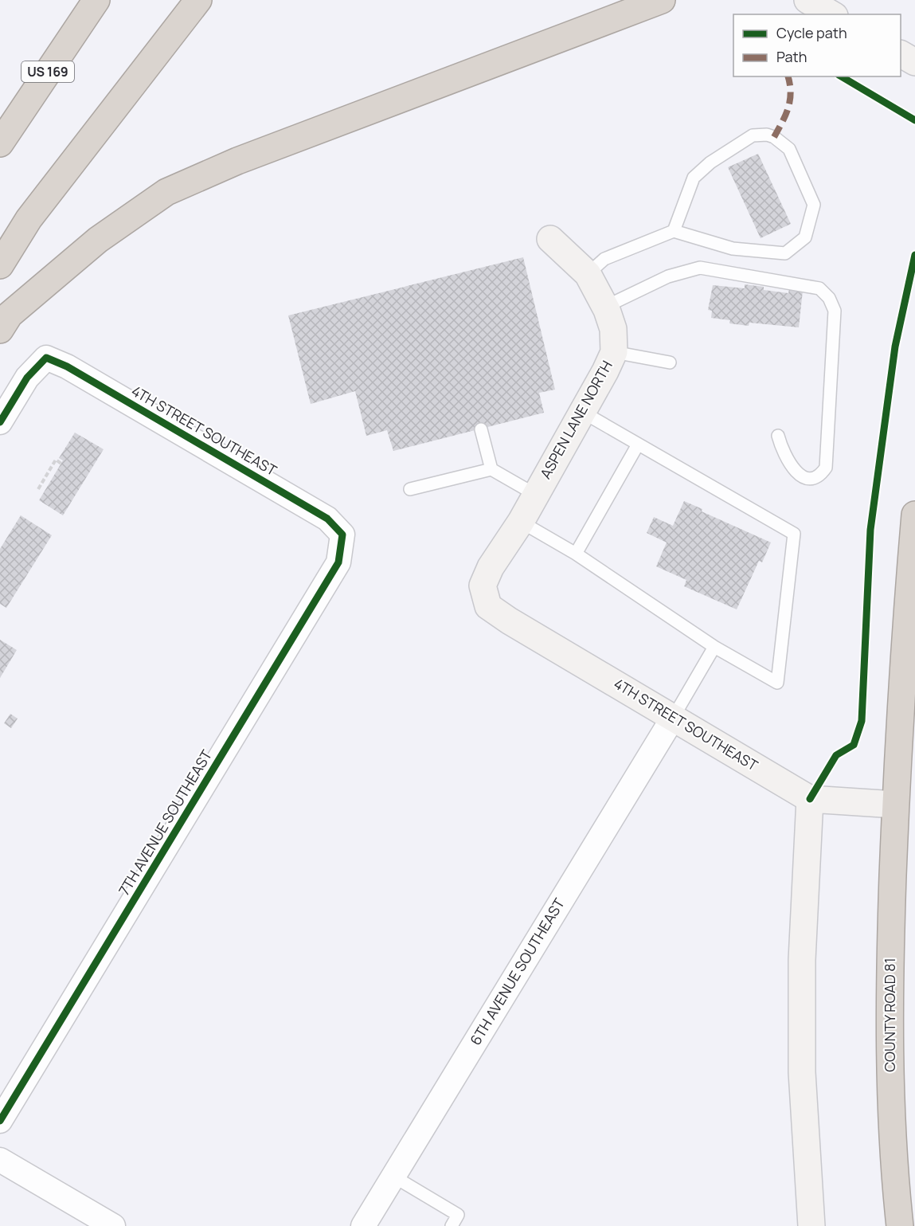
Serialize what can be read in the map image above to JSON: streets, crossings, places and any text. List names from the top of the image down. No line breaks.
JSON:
{"streets":{"highway":["US 169","COUNTY ROAD 81"],"street":["ASPEN LANE NORTH","4TH STREET SOUTHEAST","7TH AVENUE SOUTHEAST","6TH AVENUE SOUTHEAST"]},"crossings":[["ASPEN LANE NORTH","4TH STREET SOUTHEAST"],["4TH STREET SOUTHEAST","7TH AVENUE SOUTHEAST"],["4TH STREET SOUTHEAST","6TH AVENUE SOUTHEAST"],["4TH STREET SOUTHEAST","COUNTY ROAD 81"]],"legend":["Cycle path","Path"]}
